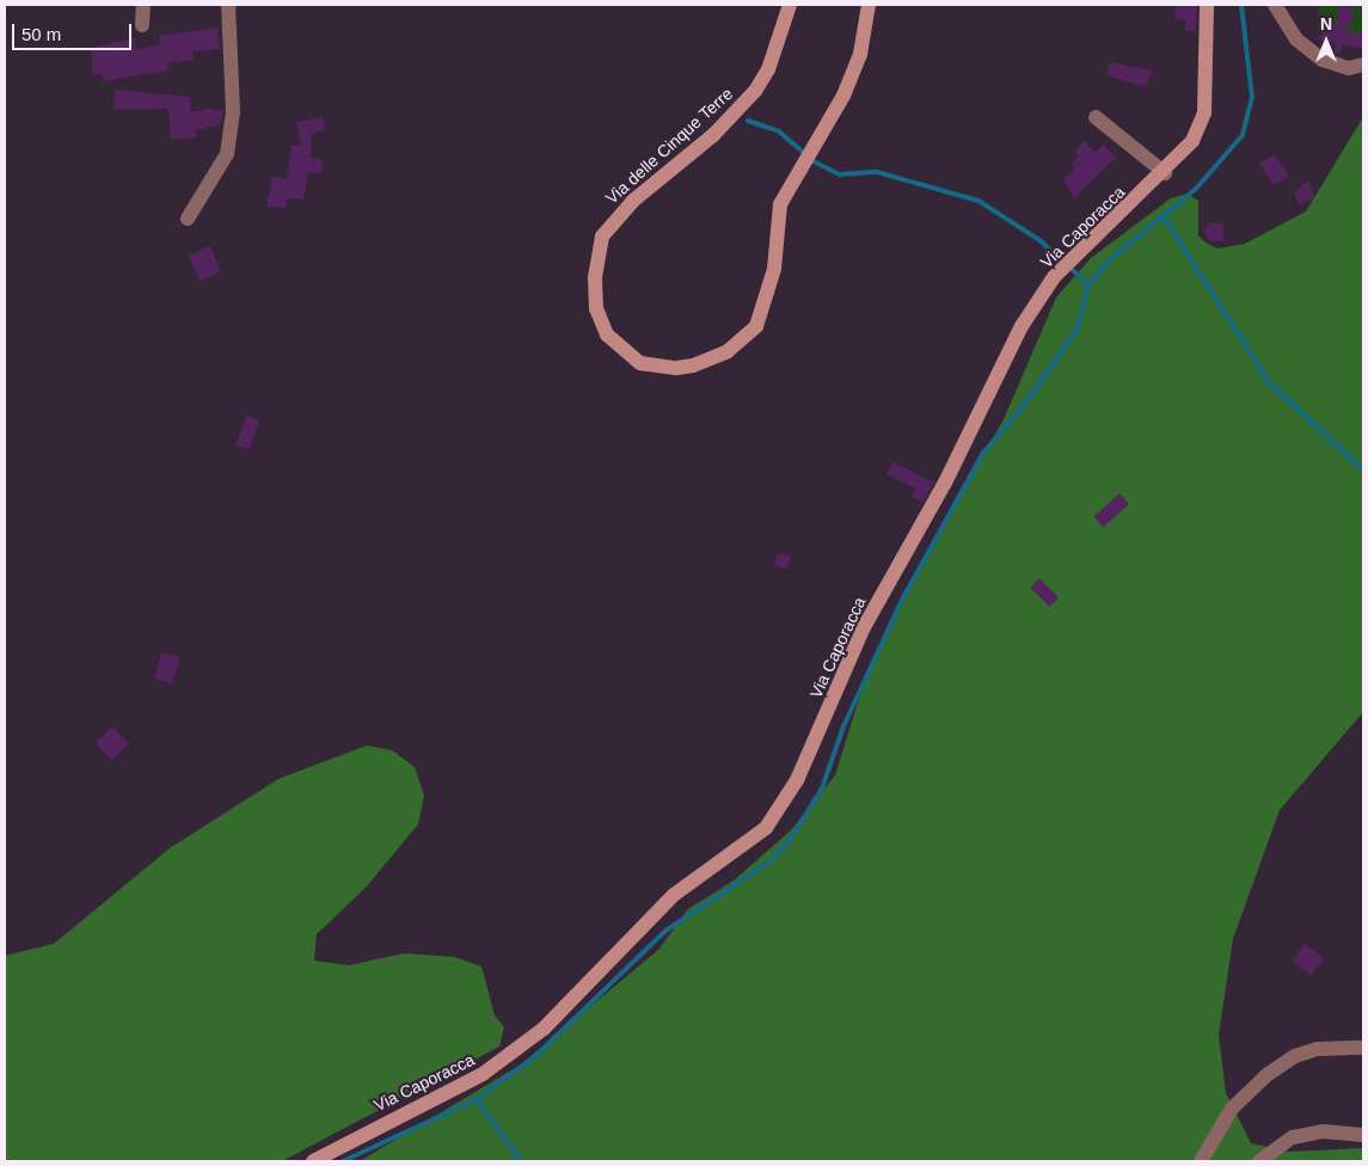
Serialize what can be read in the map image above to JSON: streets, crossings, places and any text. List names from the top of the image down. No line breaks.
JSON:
{"streets":{"street":["Via delle Cinque Terre","Via Caporacca"]},"scale_bar":"50 m","north":"top"}
